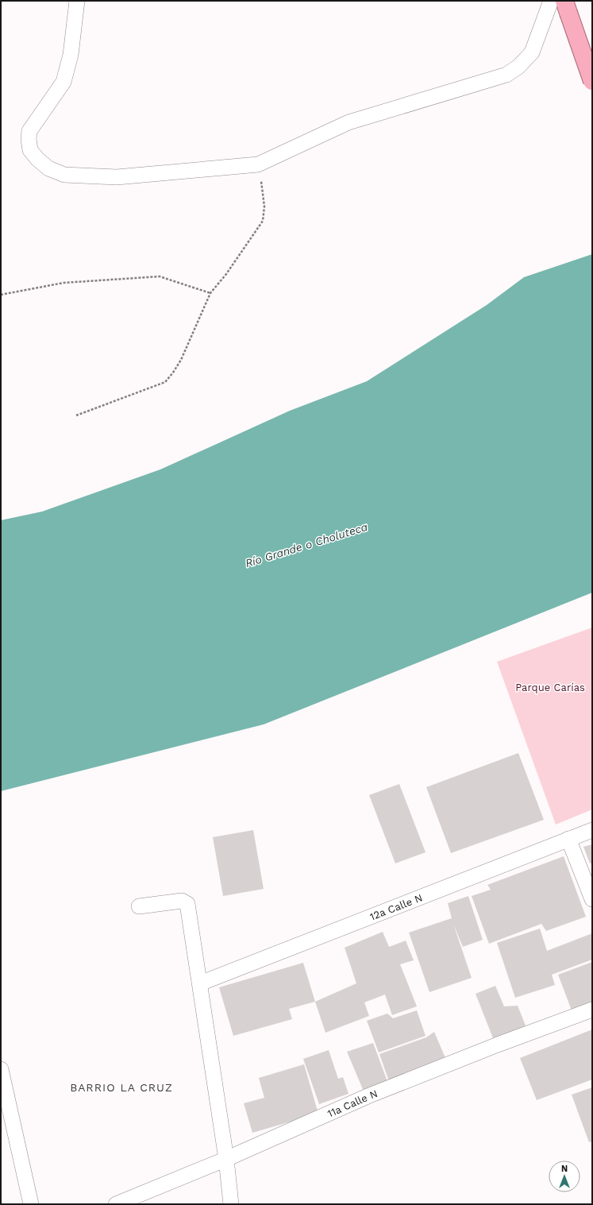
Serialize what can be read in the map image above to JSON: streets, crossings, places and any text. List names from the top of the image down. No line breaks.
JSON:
{"streets":{"street":["12a Calle N","11a Calle N"]},"districts":["BARRIO LA CRUZ"],"water":["Río Grande o Choluteca"],"parks":["Parque Carías"],"north":"top"}
